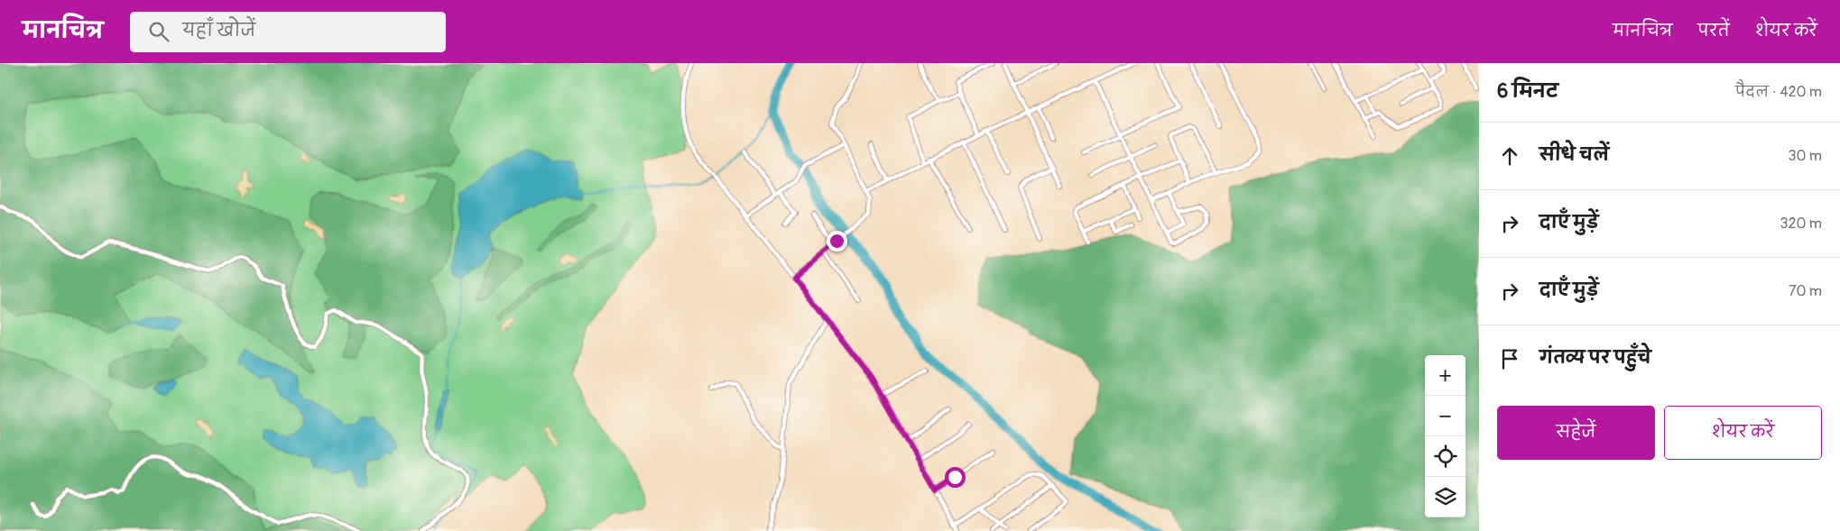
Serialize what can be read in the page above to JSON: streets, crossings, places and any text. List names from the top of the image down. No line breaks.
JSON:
{"page":{"header":"मानचित्र","search":"यहाँ खोजें","nav":["मानचित्र","परतें","शेयर करें"],"heading":["6 मिनट","पैदल · 420 m"],"list":[["सीधे चलें","30 m"],["दाएँ मुड़ें","320 m"],["दाएँ मुड़ें","70 m"],"गंतव्य पर पहुँचे"],"map_buttons":["+","−"],"buttons":["सहेजें","शेयर करें"]}}
